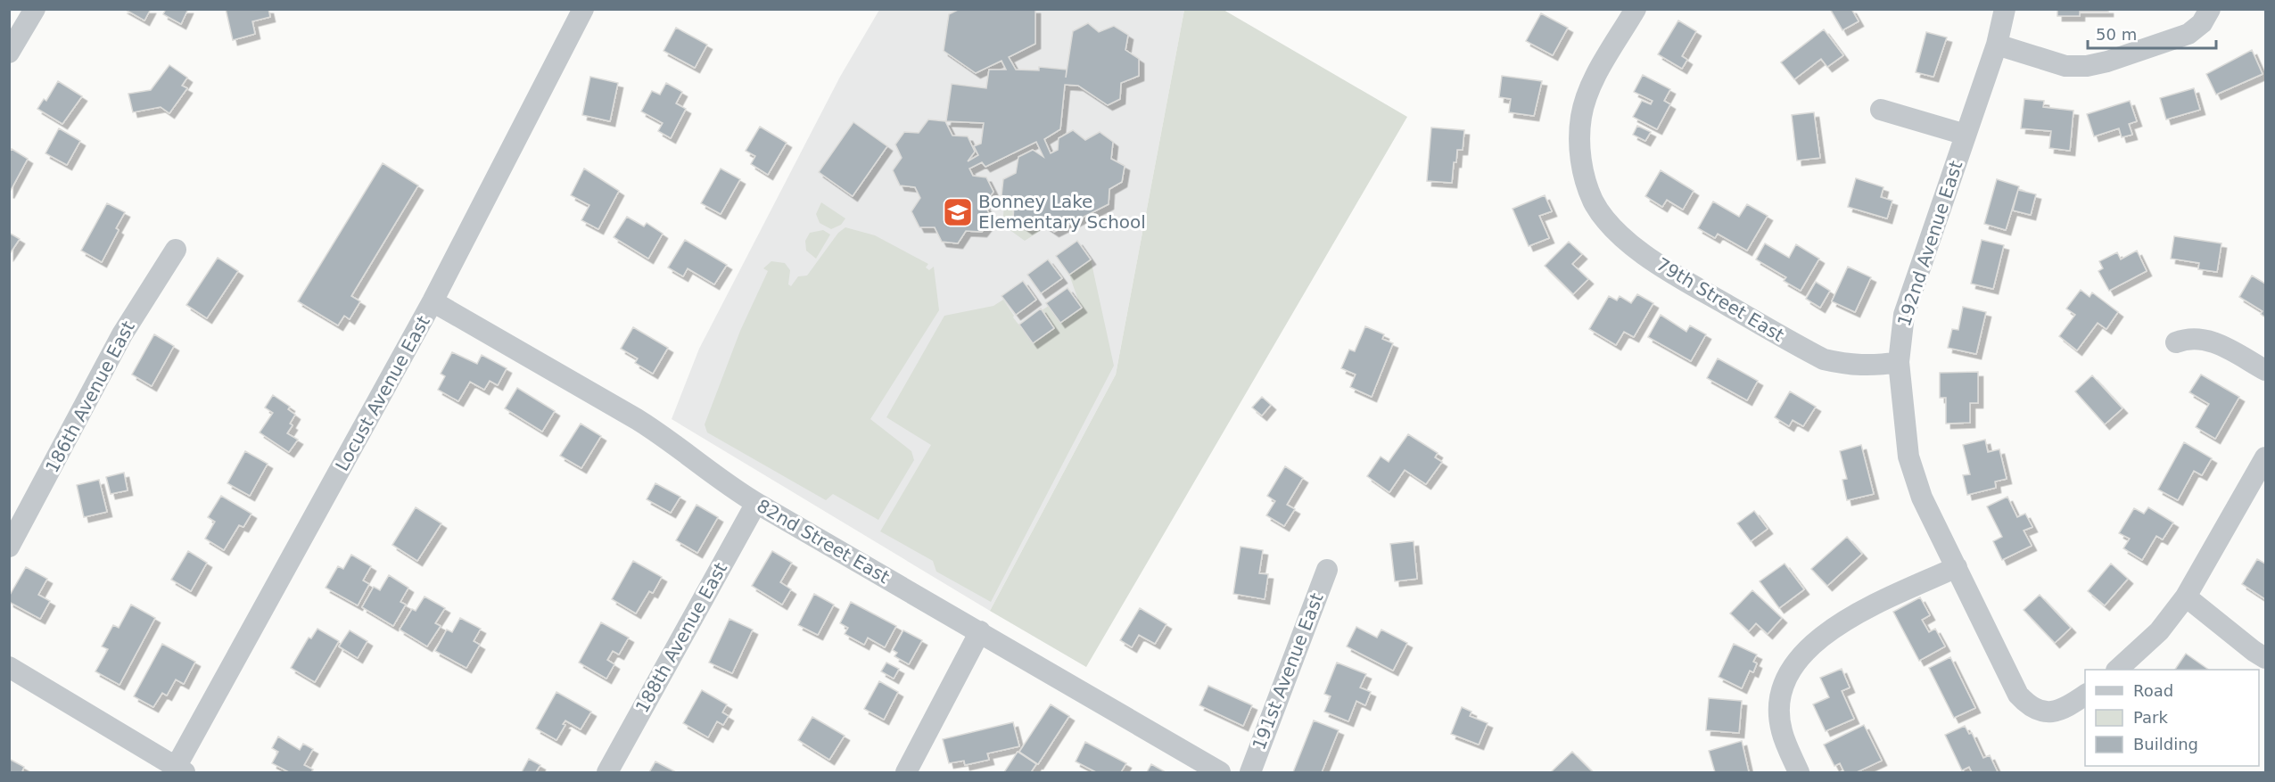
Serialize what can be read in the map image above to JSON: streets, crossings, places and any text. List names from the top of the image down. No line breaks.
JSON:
{"streets":{"street":["192nd Avenue East","79th Street East","Locust Avenue East","186th Avenue East","82nd Street East","188th Avenue East","191st Avenue East"]},"crossings":[["192nd Avenue East","79th Street East"],["Locust Avenue East","82nd Street East"],["82nd Street East","188th Avenue East"]],"places":{"school or university":["Bonney Lake Elementary School"]},"legend":["Road","Park","Building"],"scale_bar":"50 m"}
